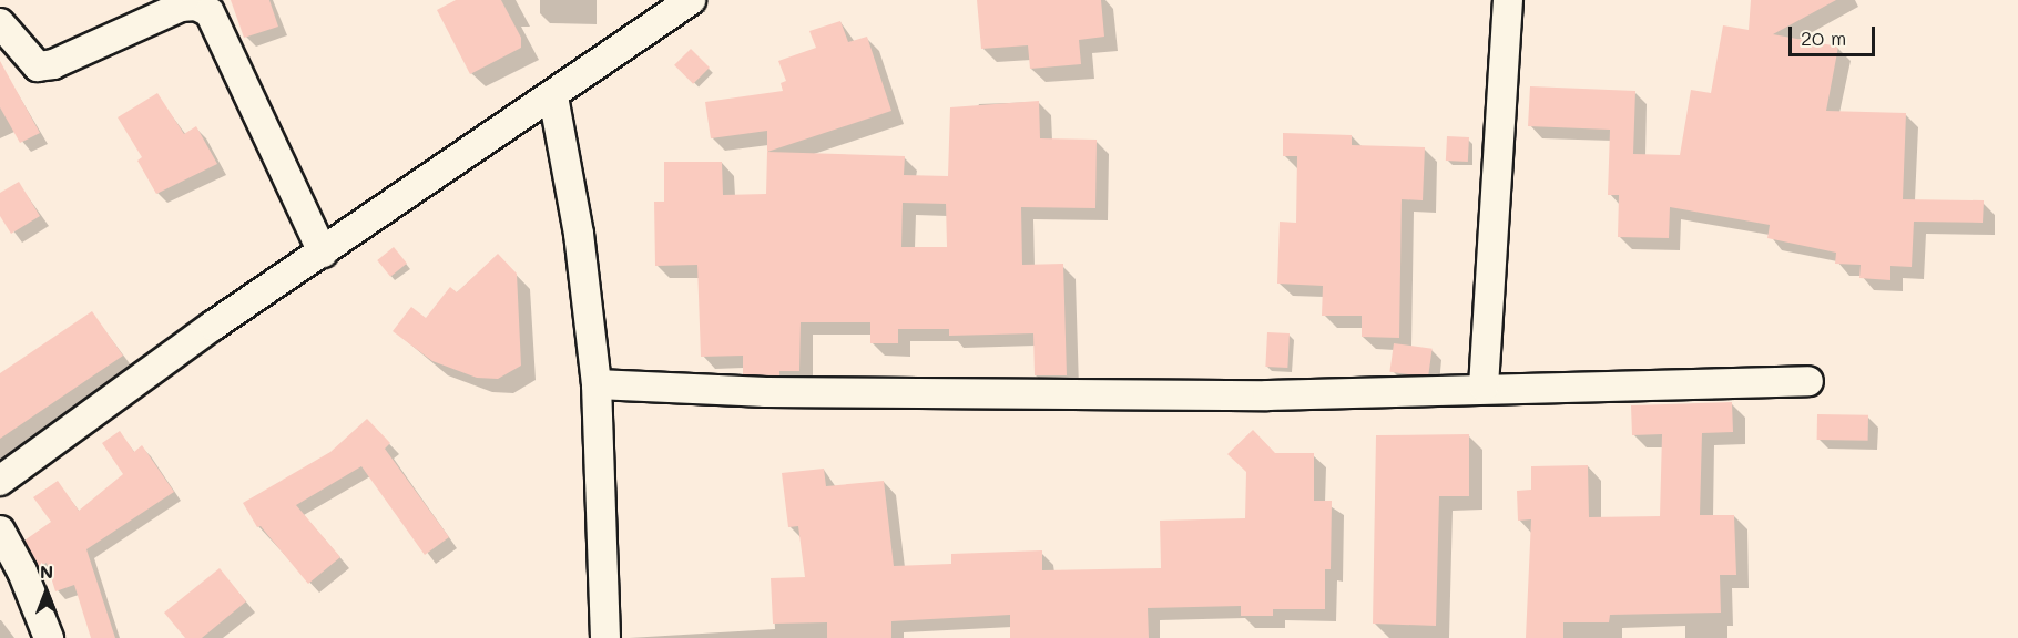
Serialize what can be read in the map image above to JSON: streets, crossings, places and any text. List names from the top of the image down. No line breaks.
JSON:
{"scale_bar":"20 m","north":"top"}
